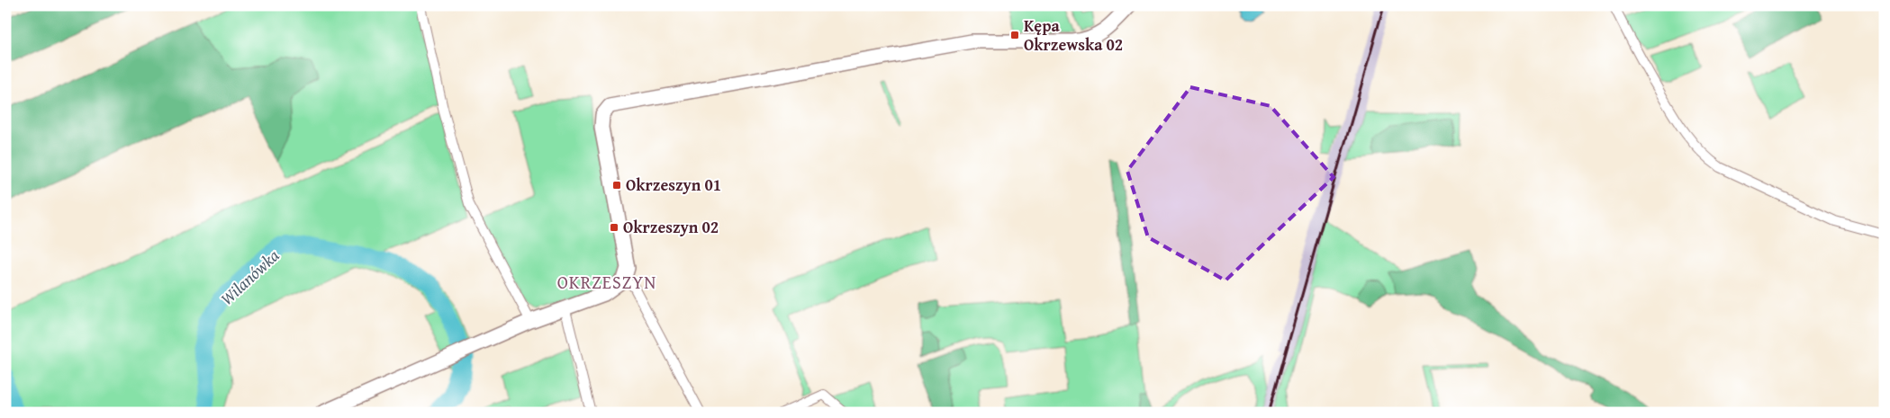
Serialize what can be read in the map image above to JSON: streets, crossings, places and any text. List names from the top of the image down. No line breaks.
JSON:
{"districts":["OKRZESZYN"],"water":["Wilanówka"],"places":{"transit":["Kępa Okrzewska 02","Okrzeszyn 01","Okrzeszyn 02"]}}
